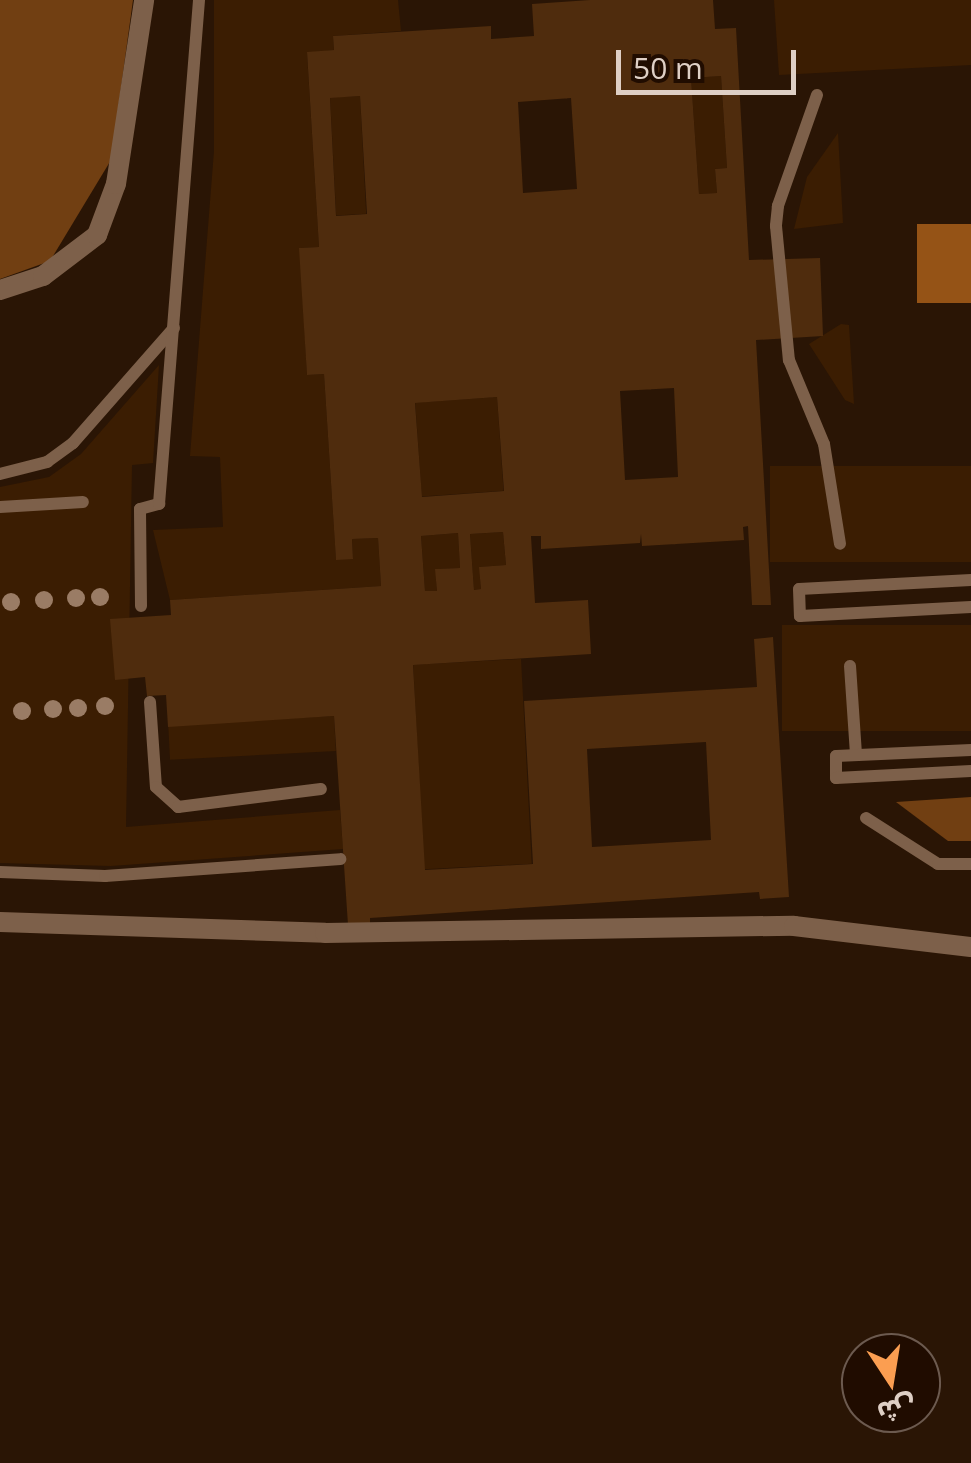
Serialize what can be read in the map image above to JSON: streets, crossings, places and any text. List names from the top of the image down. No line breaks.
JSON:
{"scale_bar":"50 m","north":"bottom"}
